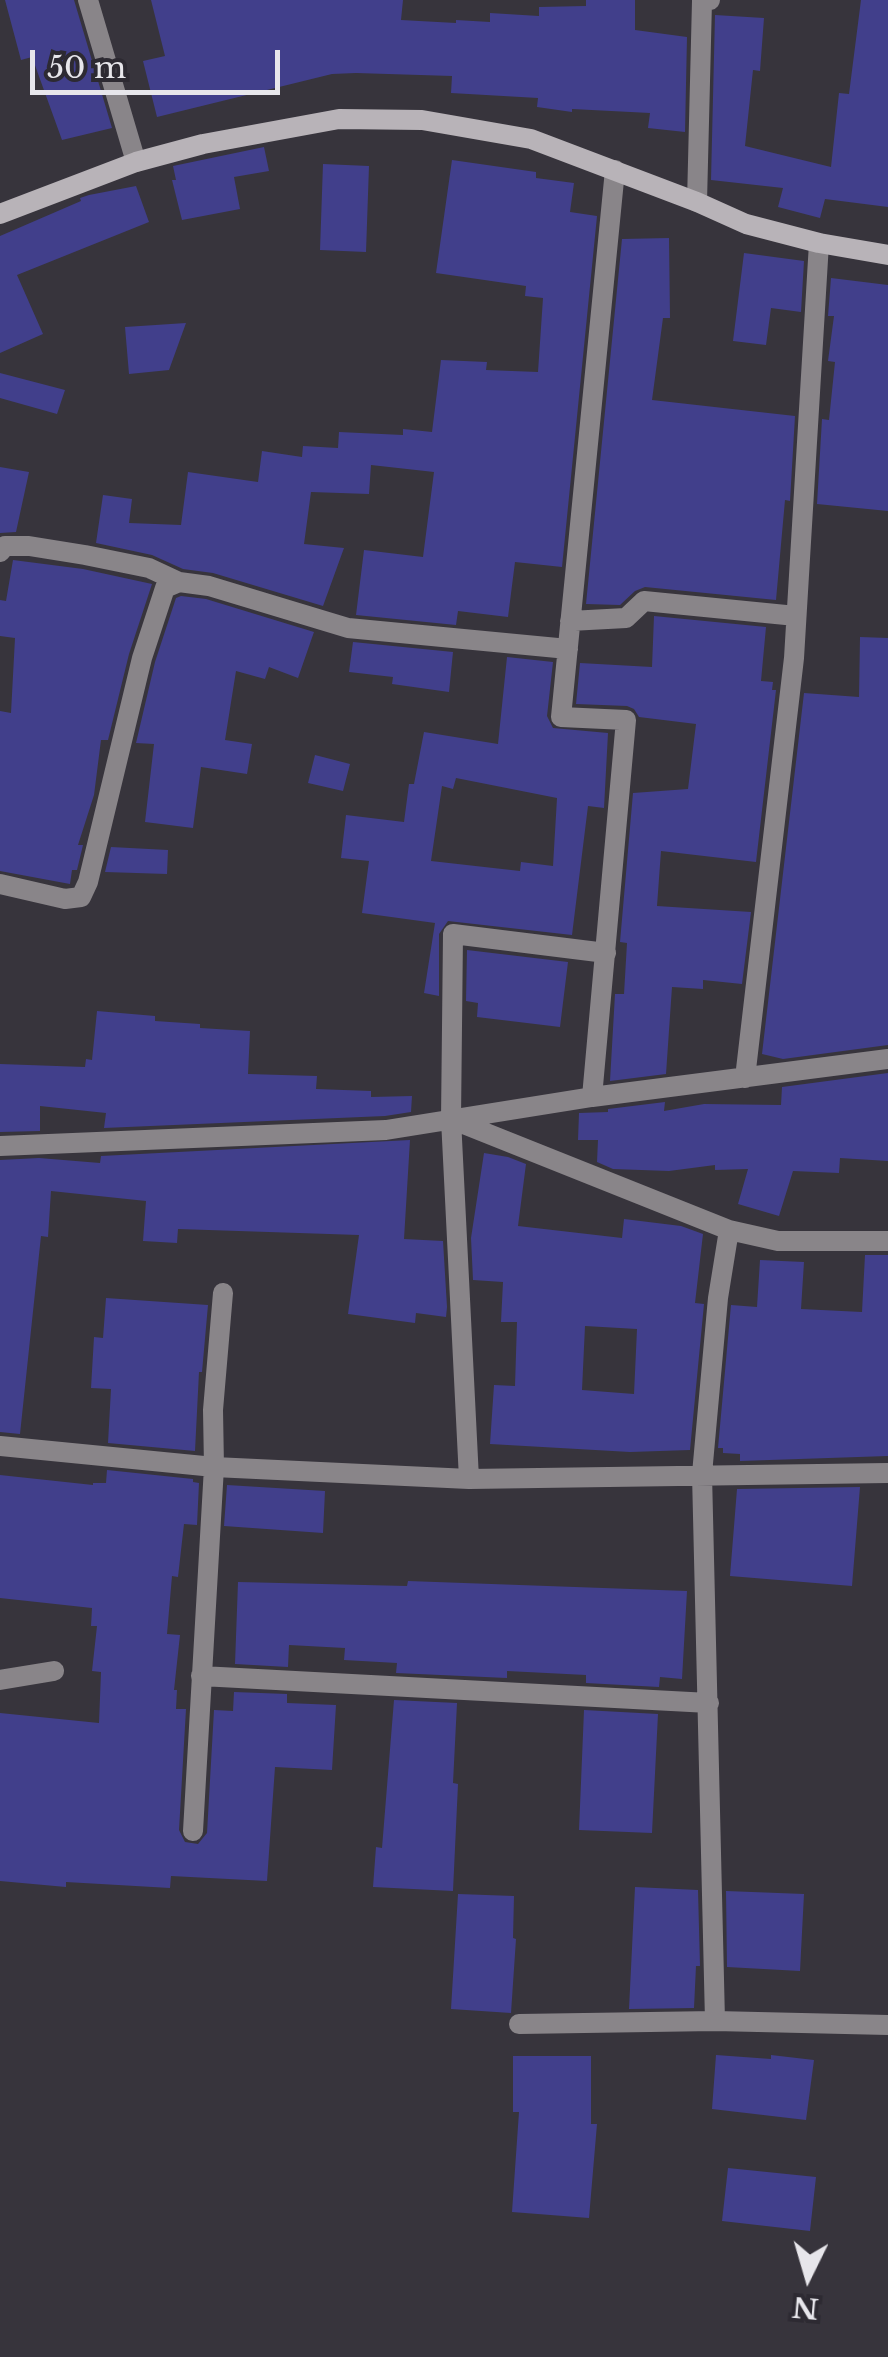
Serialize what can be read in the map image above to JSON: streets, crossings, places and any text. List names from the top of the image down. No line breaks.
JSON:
{"scale_bar":"50 m","north":"bottom"}
